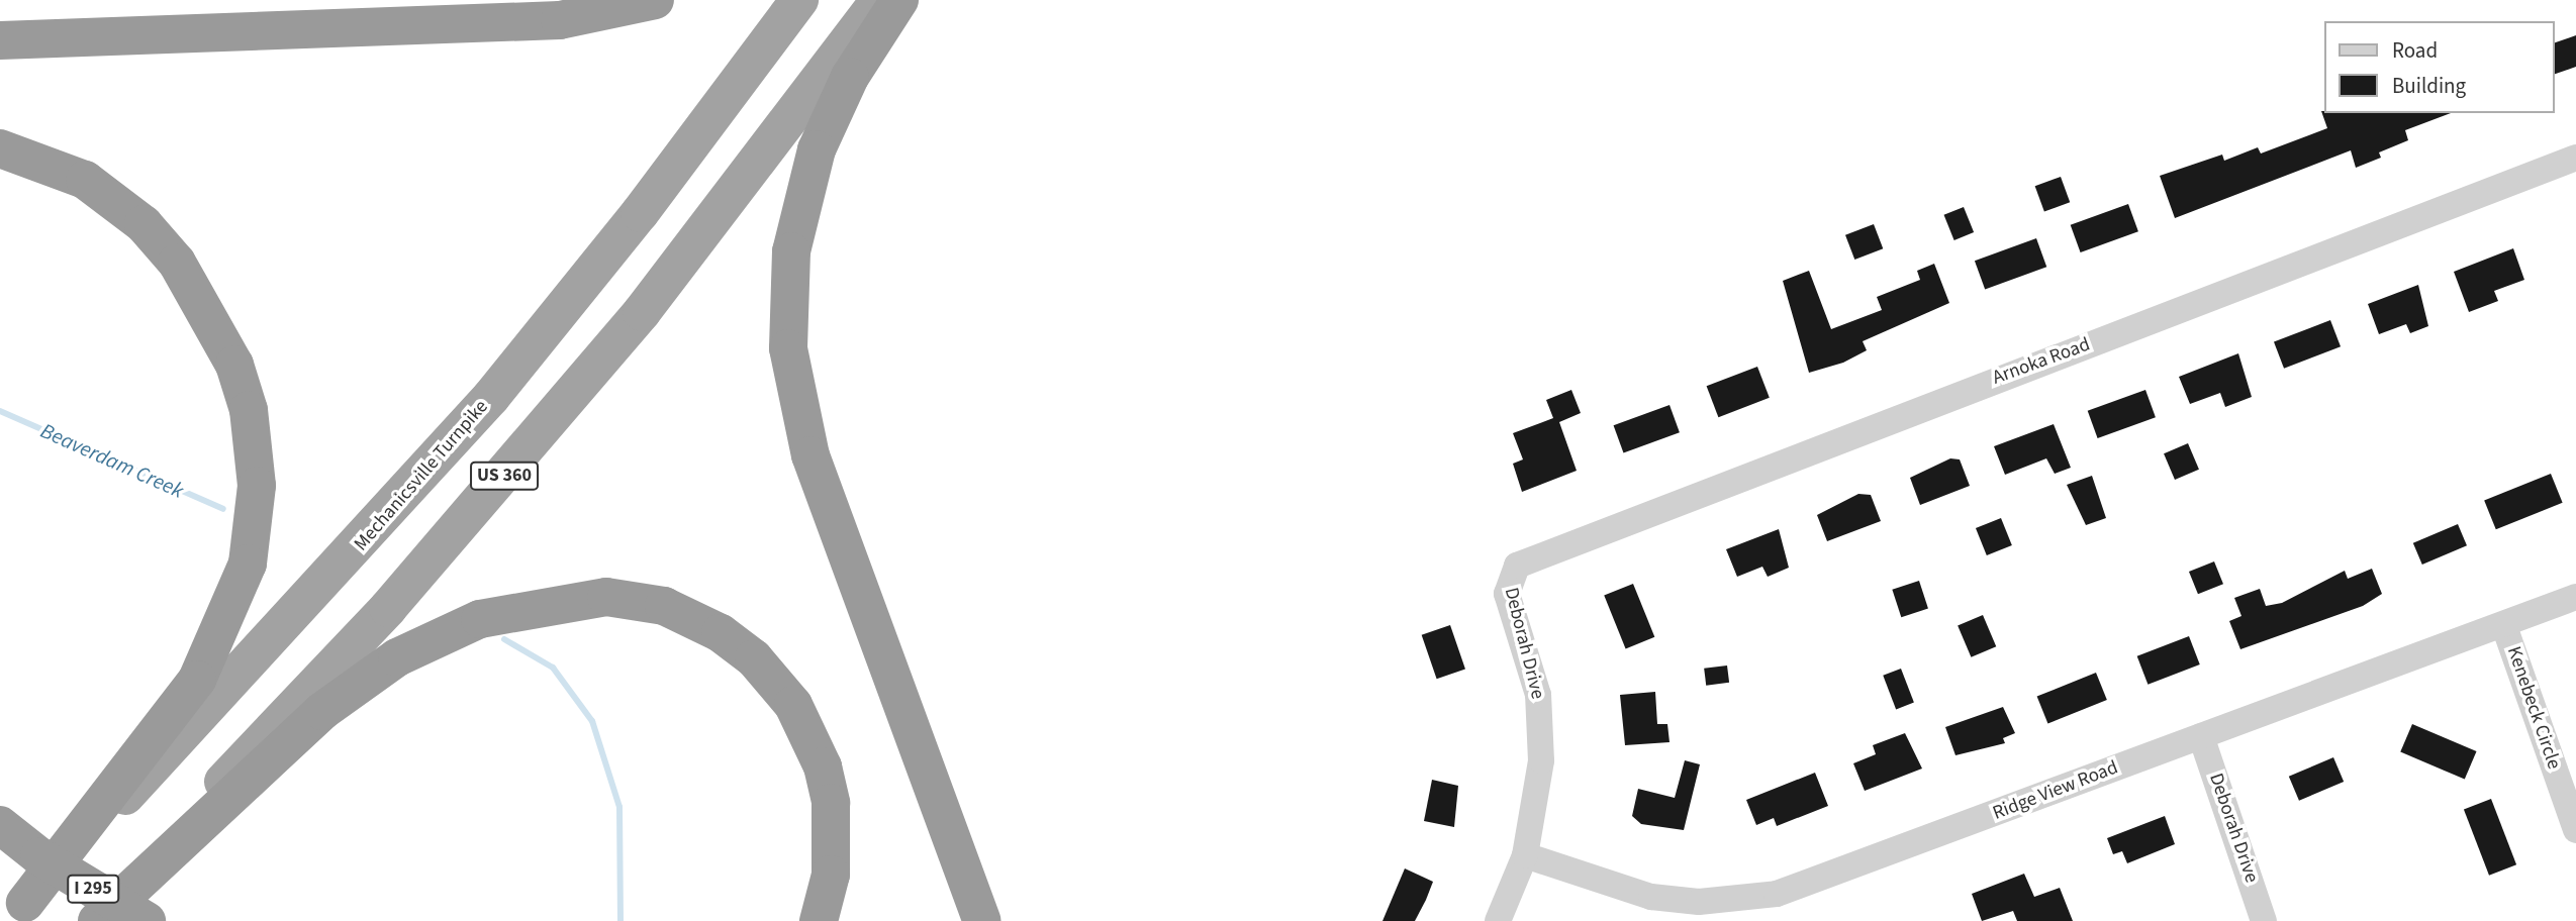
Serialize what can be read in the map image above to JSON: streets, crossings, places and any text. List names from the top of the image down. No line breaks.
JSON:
{"streets":{"highway":["Mechanicsville Turnpike","US 360","I 295"],"street":["Arnoka Road","Deborah Drive","Kenebeck Circle","Ridge View Road"]},"crossings":[["Arnoka Road","Deborah Drive"],["Deborah Drive","Ridge View Road"],["Kenebeck Circle","Ridge View Road"]],"water":["Beaverdam Creek"],"legend":["Road","Building"]}
